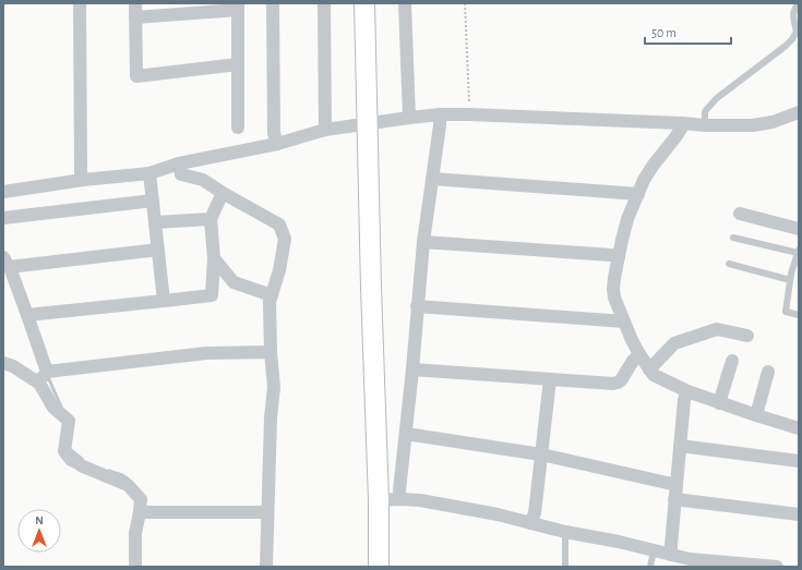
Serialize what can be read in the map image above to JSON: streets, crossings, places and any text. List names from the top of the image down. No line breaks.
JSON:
{"scale_bar":"50 m","north":"top"}
